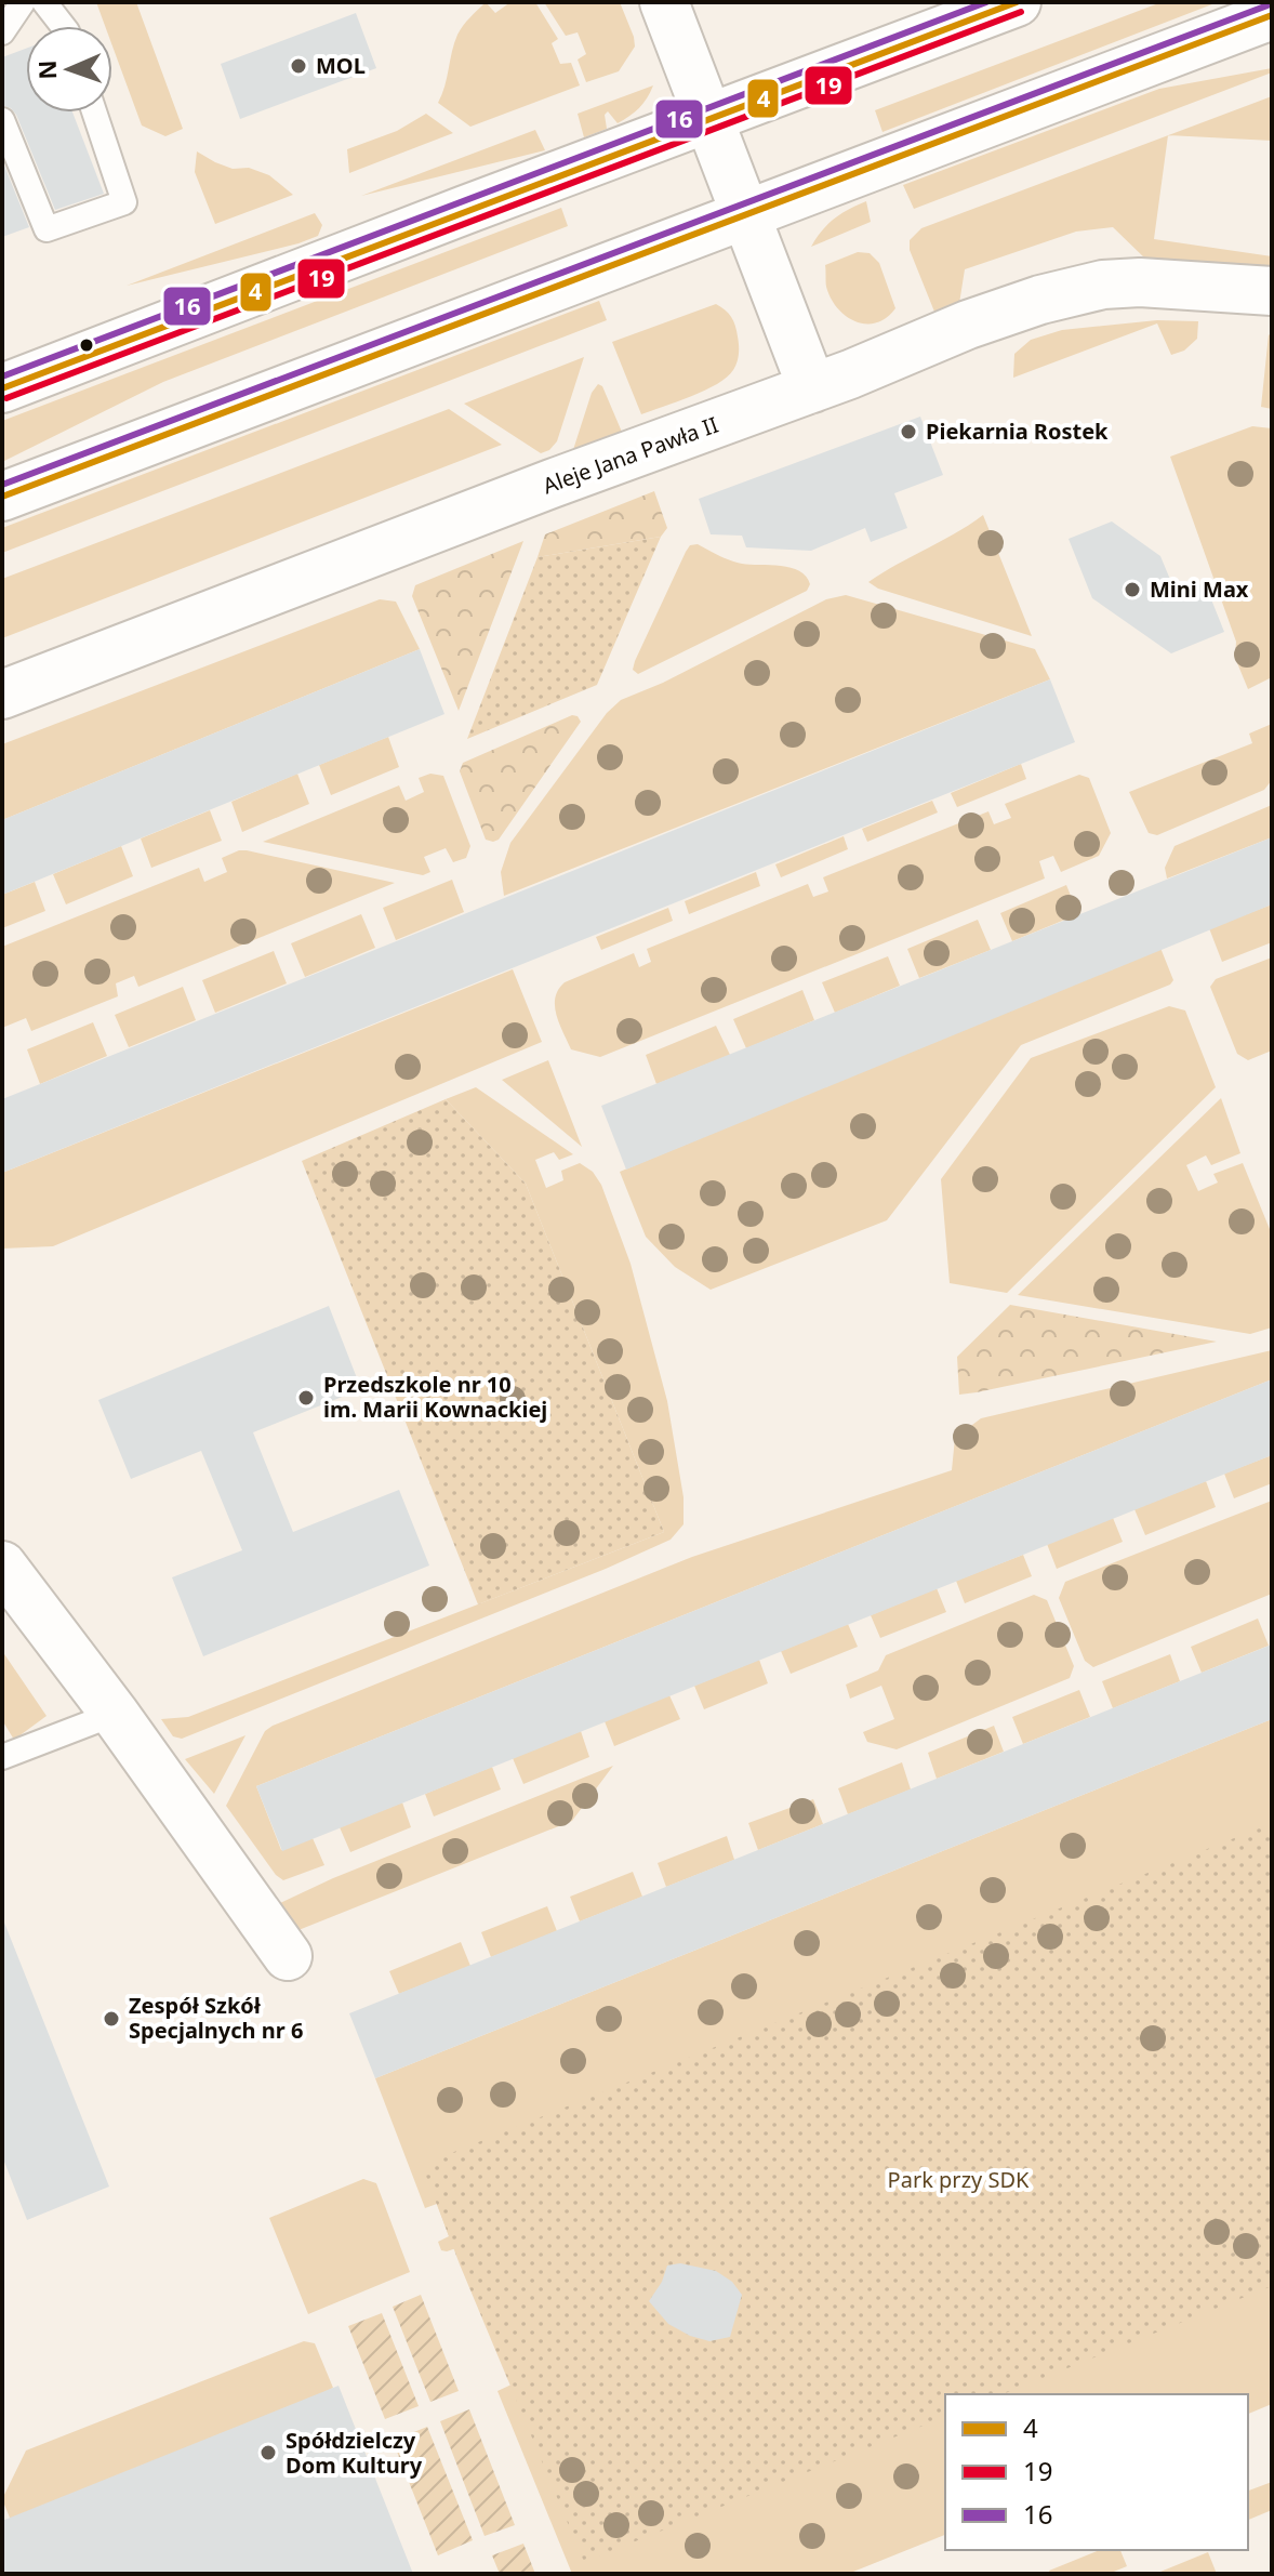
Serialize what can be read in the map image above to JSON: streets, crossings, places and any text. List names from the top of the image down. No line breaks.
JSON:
{"streets":{"main road":["Aleje Jana Pawła II"]},"parks":["Park przy SDK"],"places":["MOL","Piekarnia Rostek","Mini Max","Przedszkole nr 10 im. Marii Kownackiej","Zespół Szkół Specjalnych nr 6","Spółdzielczy Dom Kultury"],"lines":["transit line 4","transit line 16","transit line 19"],"legend":["4","19","16"],"north":"left"}
